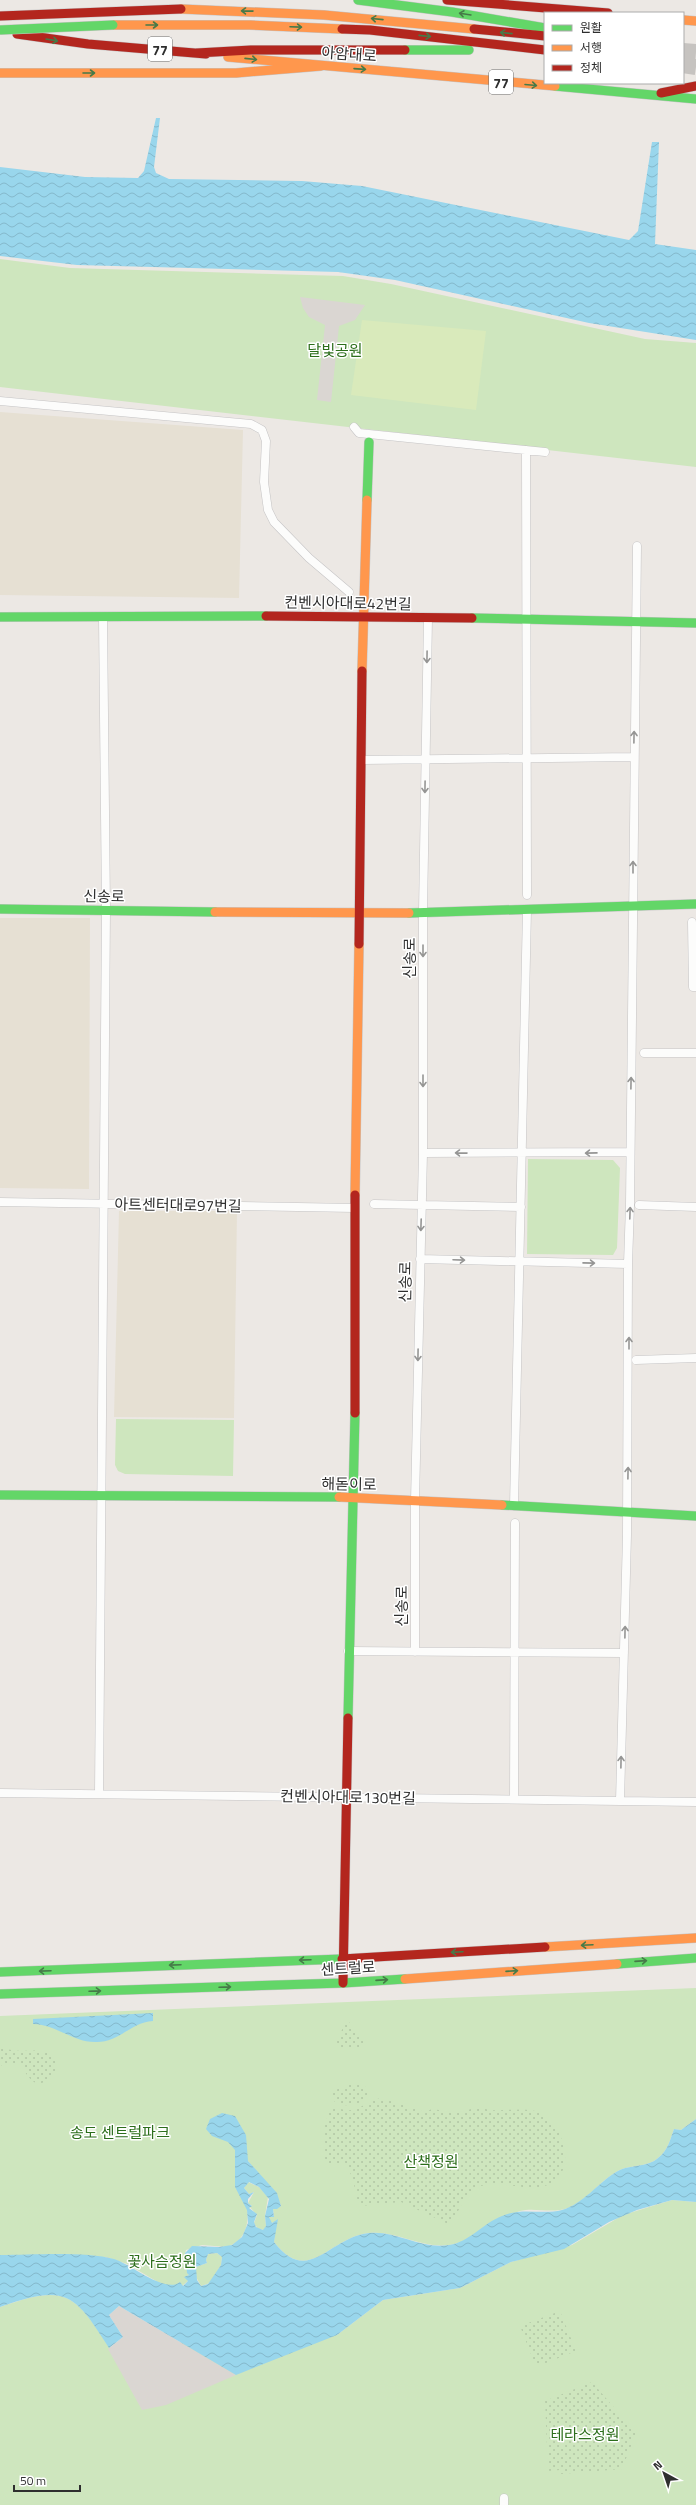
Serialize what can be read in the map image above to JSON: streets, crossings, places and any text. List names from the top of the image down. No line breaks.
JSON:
{"streets":{"main road":["77","아암대로","컨벤시아대로42번길","신송로","해돋이로","센트럴로"],"street":["아트센터대로97번길","컨벤시아대로130번길"]},"crossings":[["신송로","해돋이로"]],"parks":["달빛공원","송도 센트럴파크","산책정원","꽃사슴정원","테라스정원"],"legend":["원활","서행","정체"],"scale_bar":"50 m","north":"top left"}
